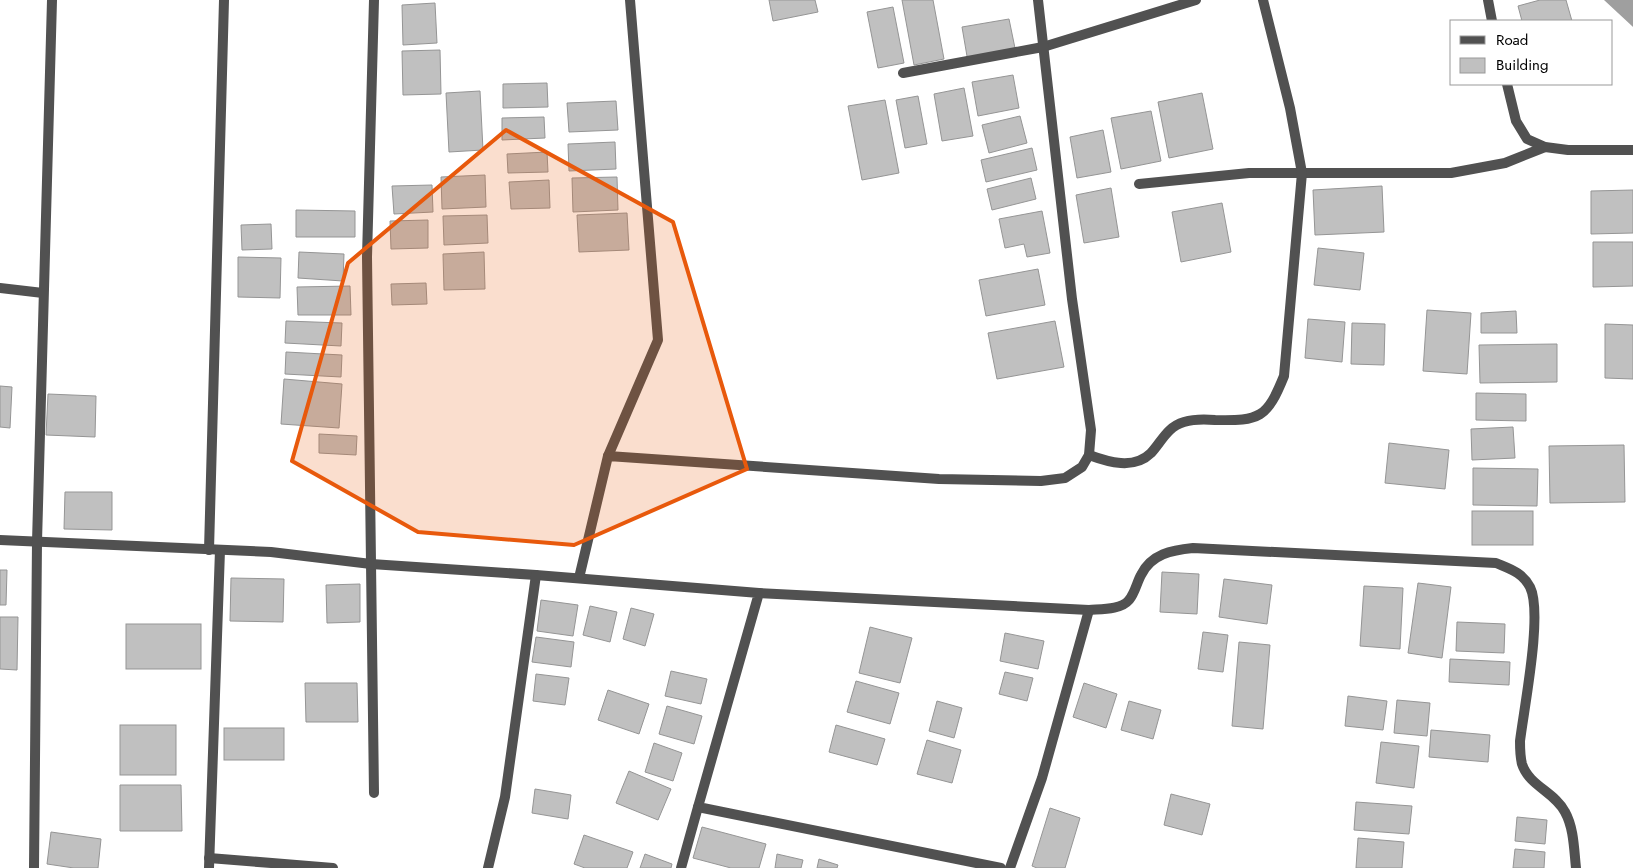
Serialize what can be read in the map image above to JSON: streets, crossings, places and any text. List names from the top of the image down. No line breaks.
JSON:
{"legend":["Road","Building"]}
